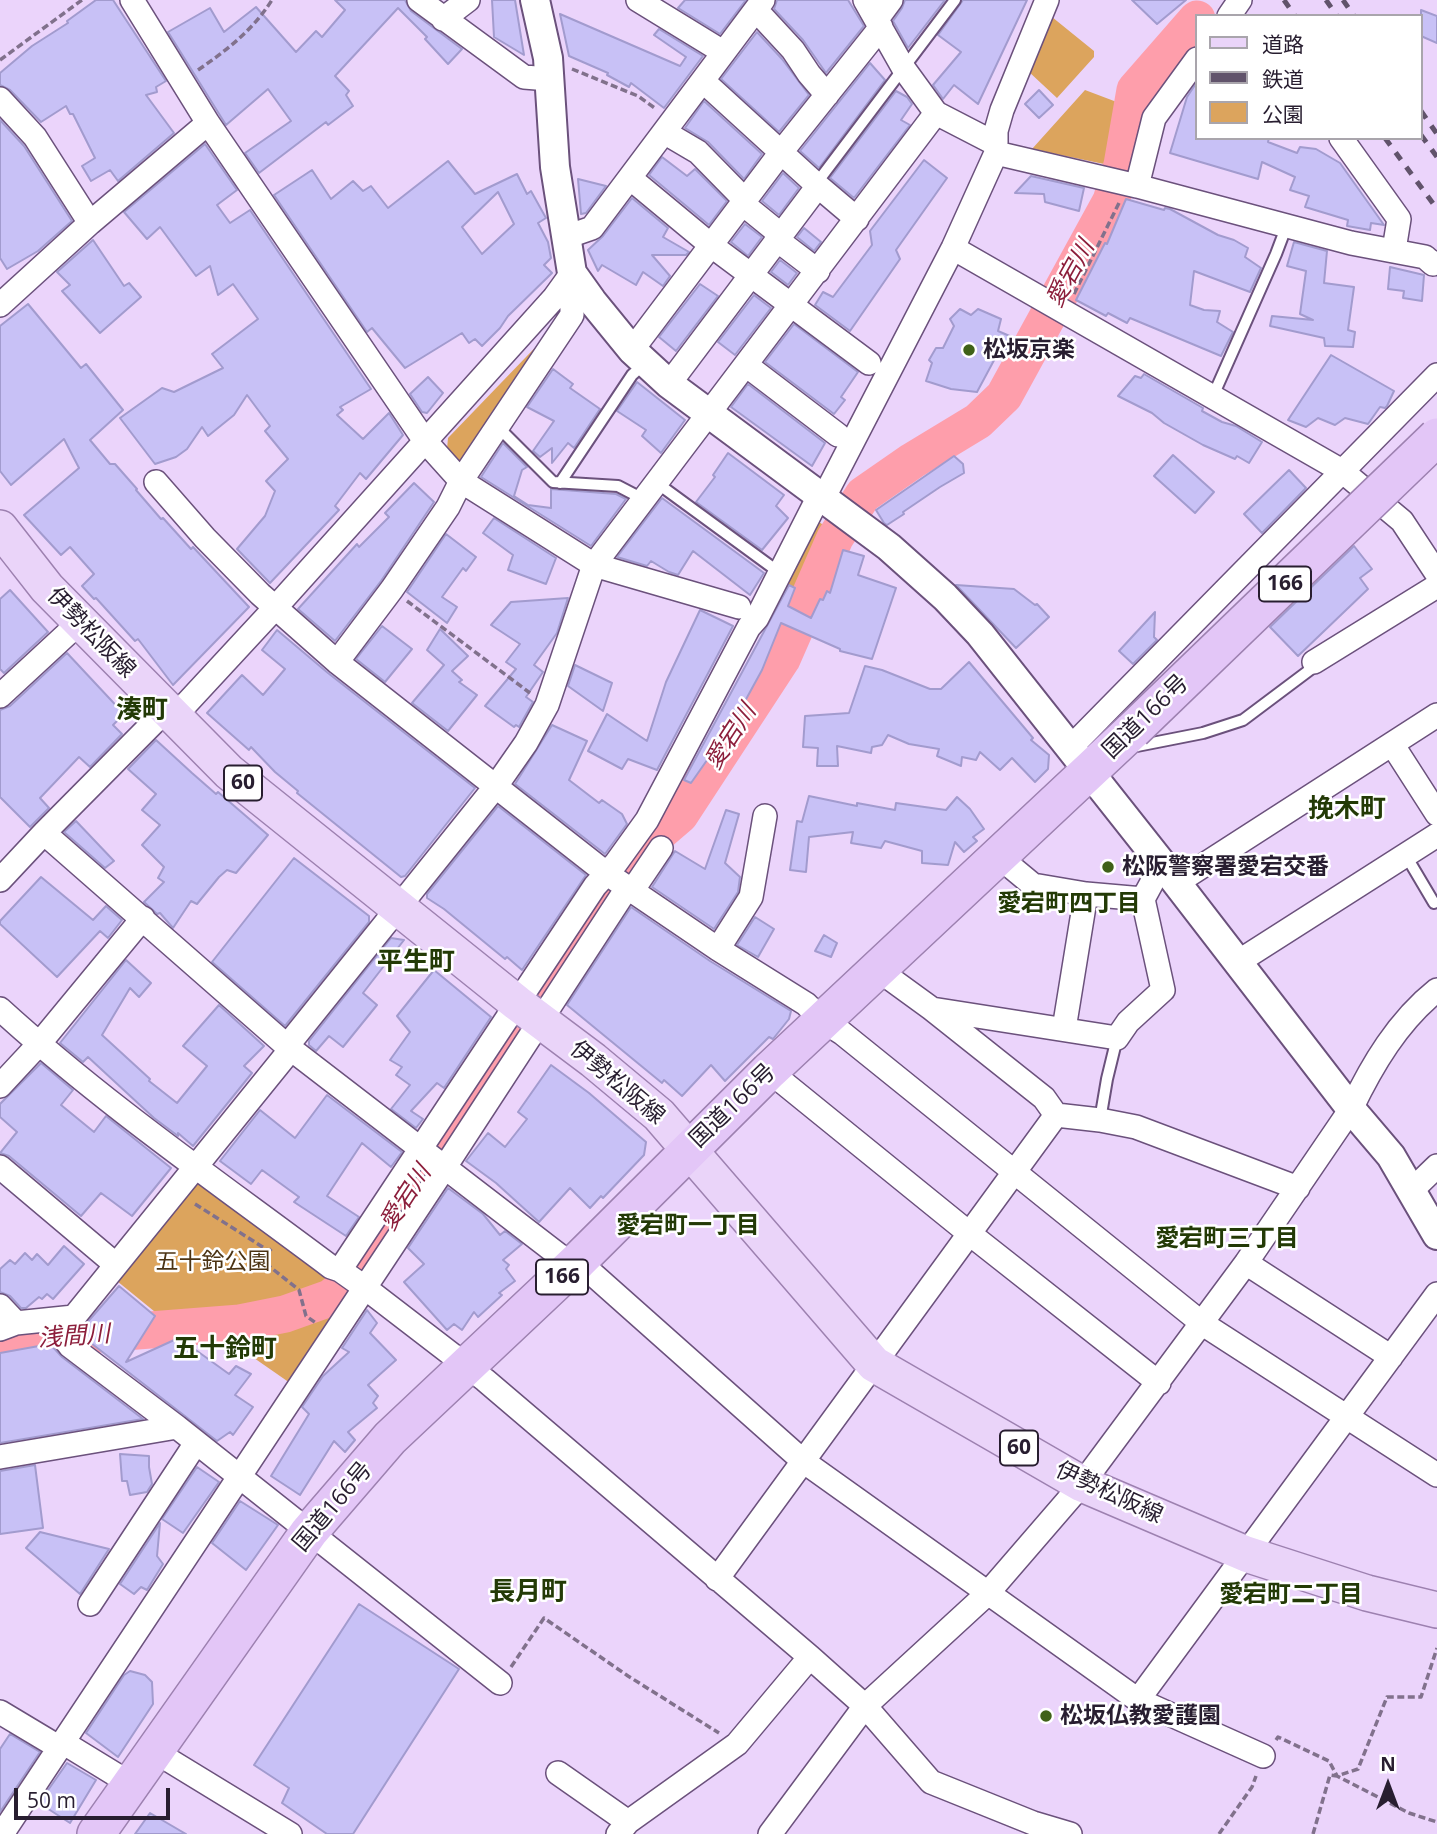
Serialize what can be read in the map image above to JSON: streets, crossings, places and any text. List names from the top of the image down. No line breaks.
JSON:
{"streets":{"highway":["166","国道166号"],"main road":["伊勢松阪線","60"]},"crossings":[["伊勢松阪線","国道166号"]],"districts":["湊町","挽木町","愛宕町四丁目","平生町","愛宕町一丁目","愛宕町三丁目","五十鈴町","長月町","愛宕町二丁目"],"water":["愛宕川","浅間川"],"parks":["五十鈴公園"],"places":["松坂京楽","松阪警察署愛宕交番","松坂仏教愛護園"],"legend":["道路","鉄道","公園"],"scale_bar":"50 m","north":"top"}
